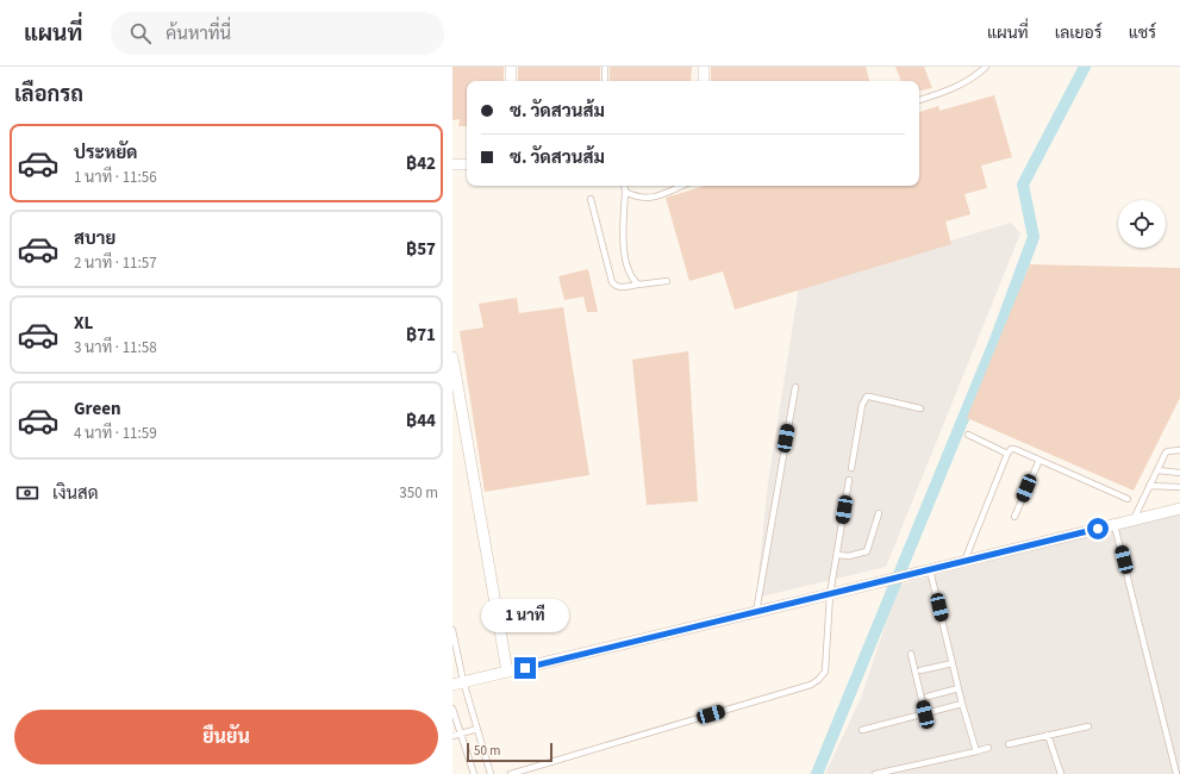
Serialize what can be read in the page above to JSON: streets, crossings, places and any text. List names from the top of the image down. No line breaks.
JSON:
{"scale_bar":"50 m","page":{"header":"แผนที่","search":"ค้นหาที่นี่","nav":["แผนที่","เลเยอร์","แชร์"],"heading":"เลือกรถ","banner":["ซ. วัดสวนส้ม","ซ. วัดสวนส้ม"],"list":[{"name":"ประหยัด","note":"1 นาที · 11:56","value":"฿42"},{"name":"สบาย","note":"2 นาที · 11:57","value":"฿57"},{"name":"XL","note":"3 นาที · 11:58","value":"฿71"},{"name":"Green","note":"4 นาที · 11:59","value":"฿44"}],"pay":["เงินสด","350 m"],"bubble":"1 นาที","buttons":"ยืนยัน","scale":"50 m"}}
